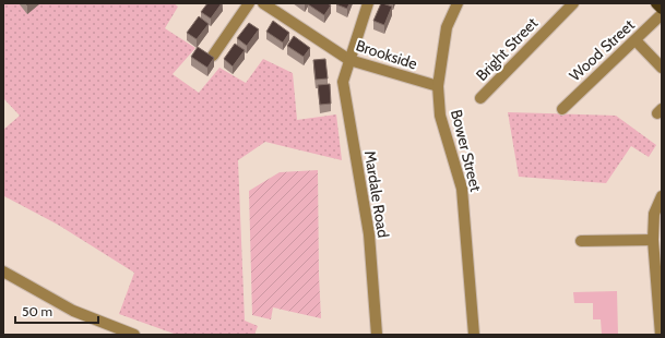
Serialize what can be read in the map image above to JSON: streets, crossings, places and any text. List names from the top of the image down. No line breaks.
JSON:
{"streets":{"street":["Bright Street","Wood Street","Brookside","Bower Street","Mardale Road"]},"crossings":[["Brookside","Bower Street"],["Brookside","Mardale Road"]],"scale_bar":"50 m"}
